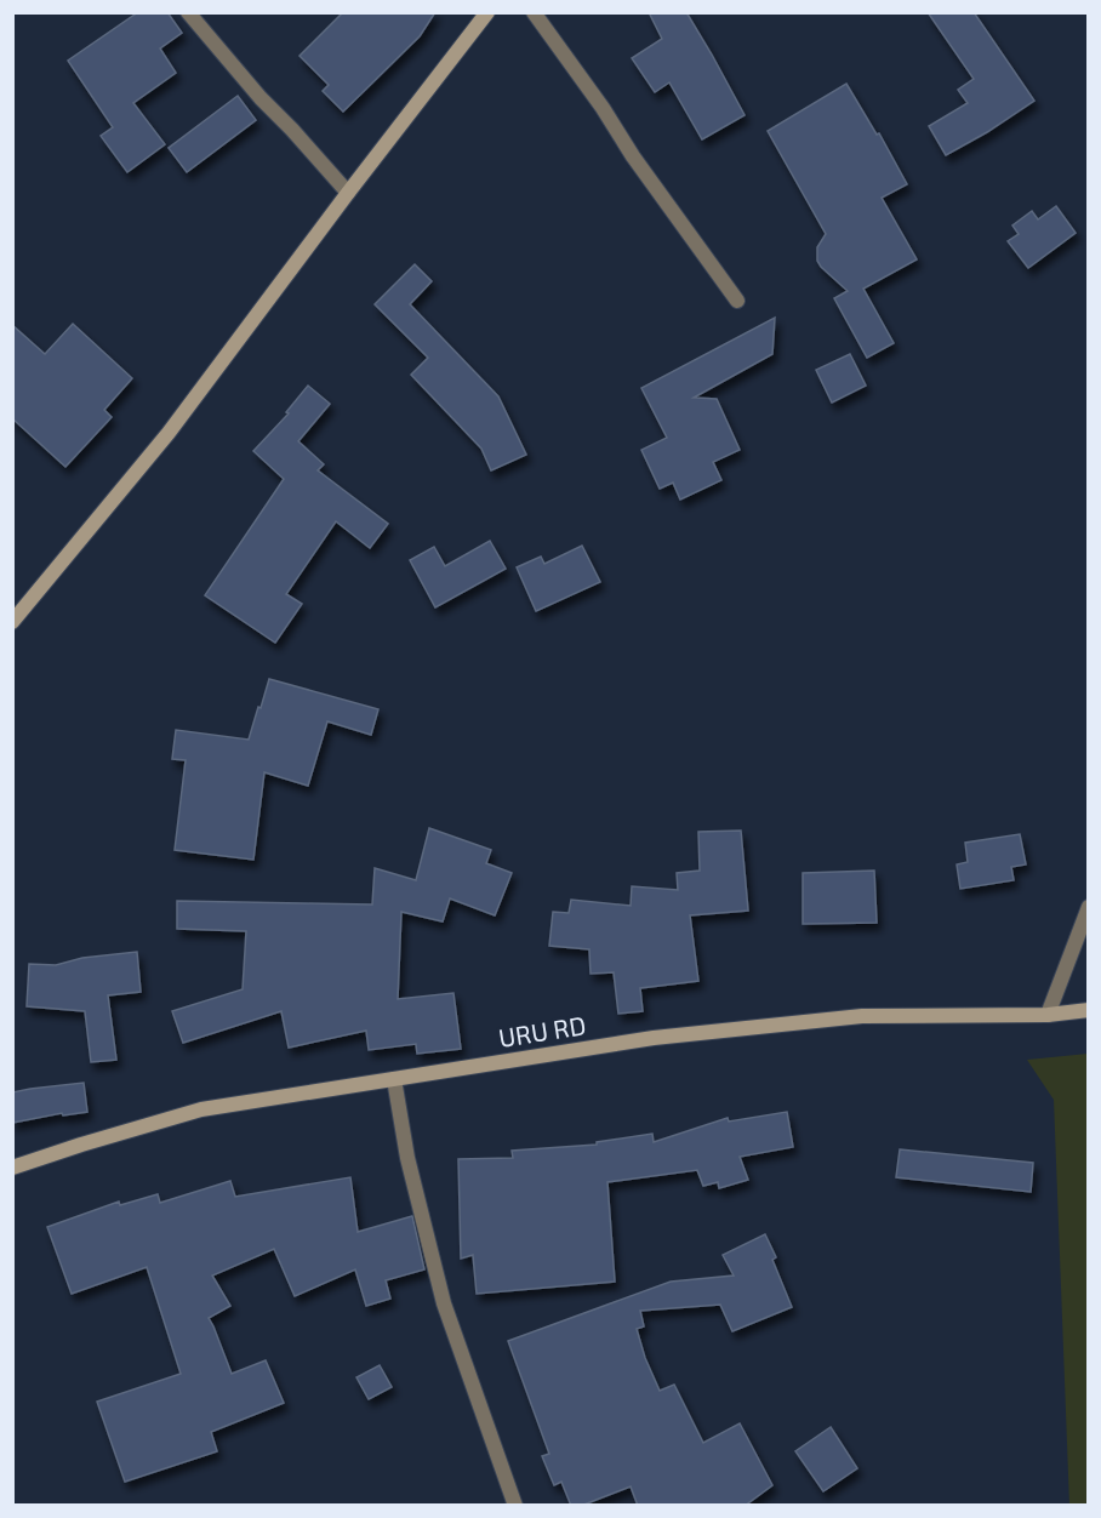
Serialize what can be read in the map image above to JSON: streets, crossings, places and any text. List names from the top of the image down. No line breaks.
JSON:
{"streets":{"street":["URU RD"]}}
